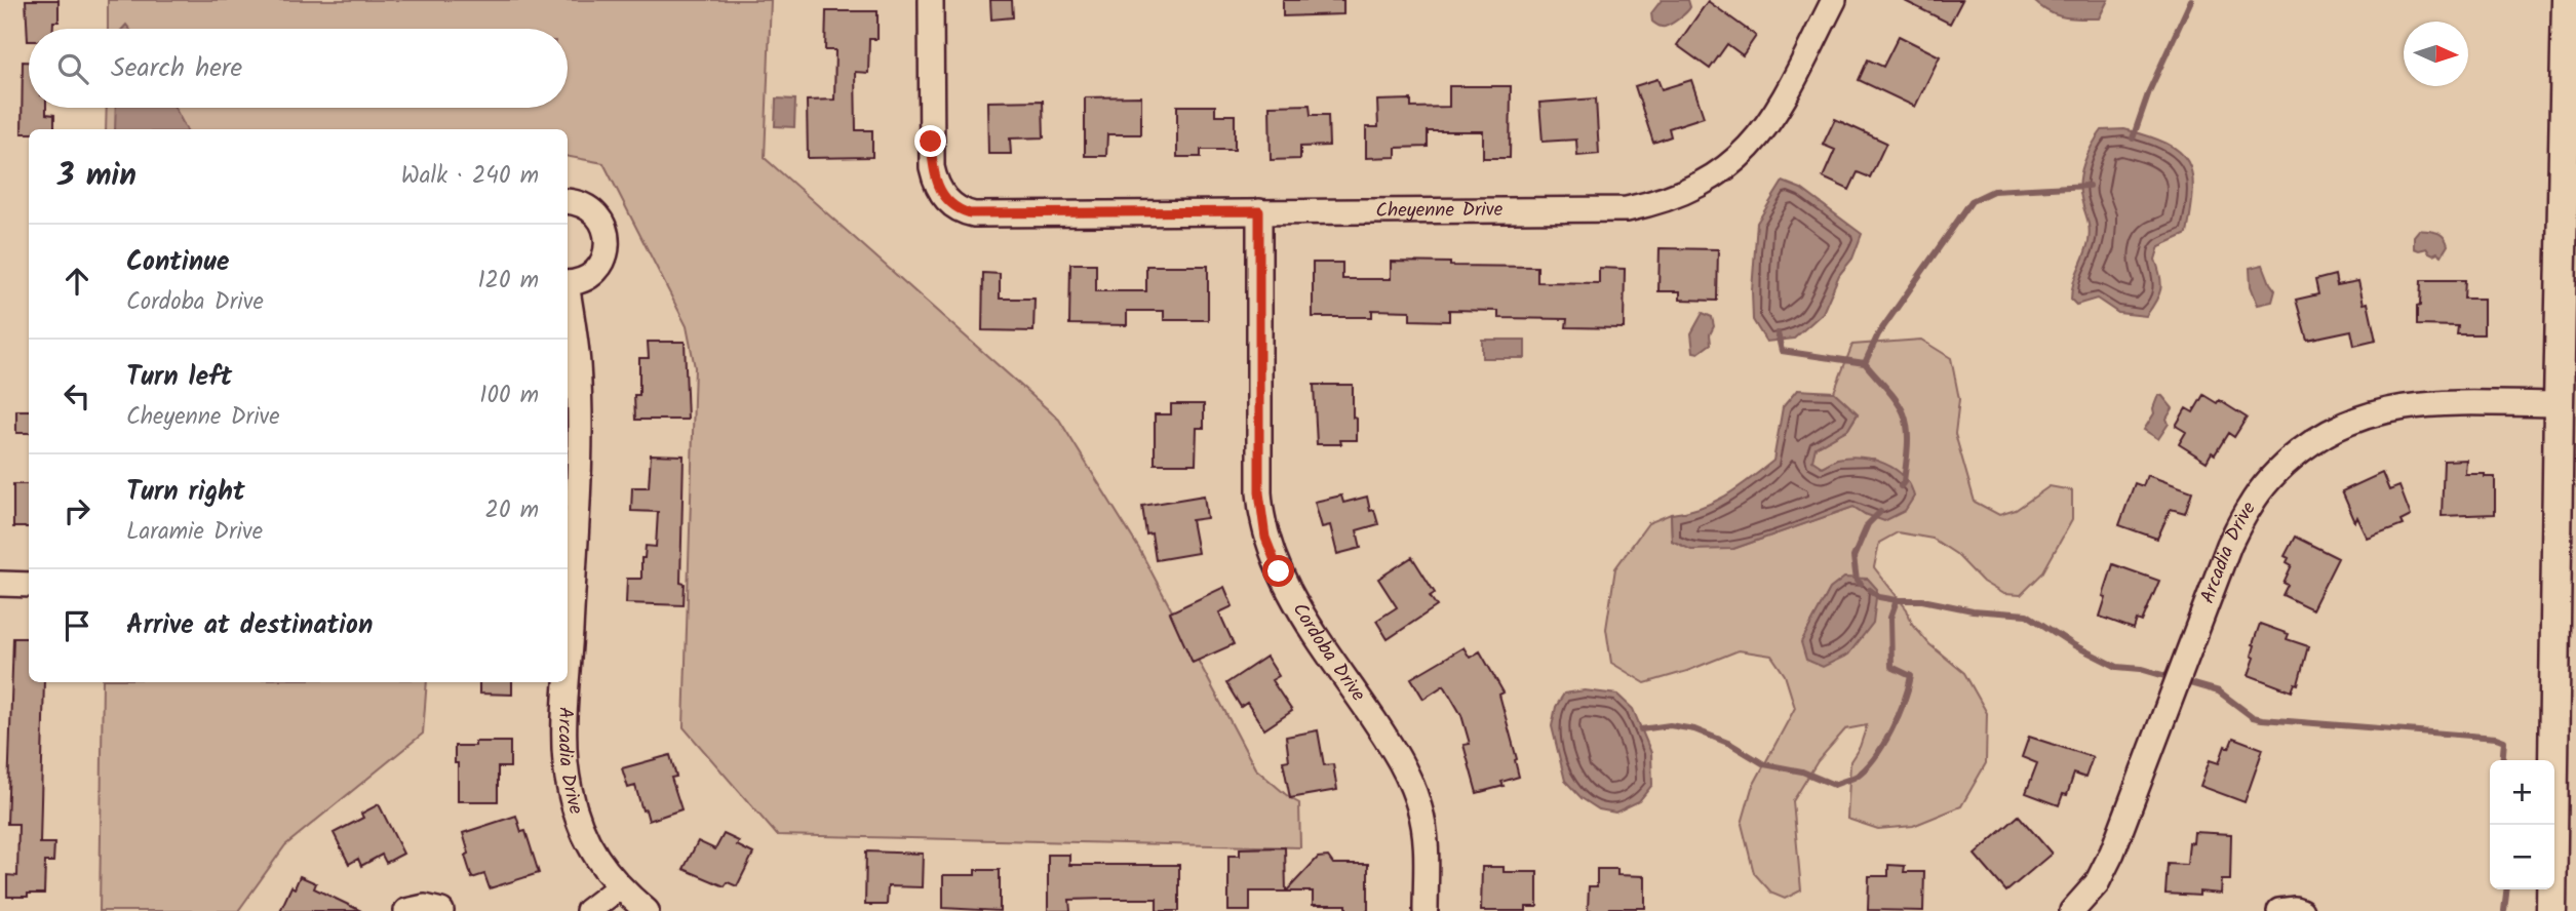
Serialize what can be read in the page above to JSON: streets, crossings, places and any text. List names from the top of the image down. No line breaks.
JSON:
{"streets":{"street":["Cheyenne Drive","Arcadia Drive","Cordoba Drive"]},"crossings":[["Cheyenne Drive","Cordoba Drive"]],"north":"right","page":{"search":"Search here","heading":["3 min","Walk · 240 m"],"list":[["Continue","Cordoba Drive","120 m"],["Turn left","Cheyenne Drive","100 m"],["Turn right","Laramie Drive","20 m"],"Arrive at destination"],"map_buttons":["+","−"]}}
